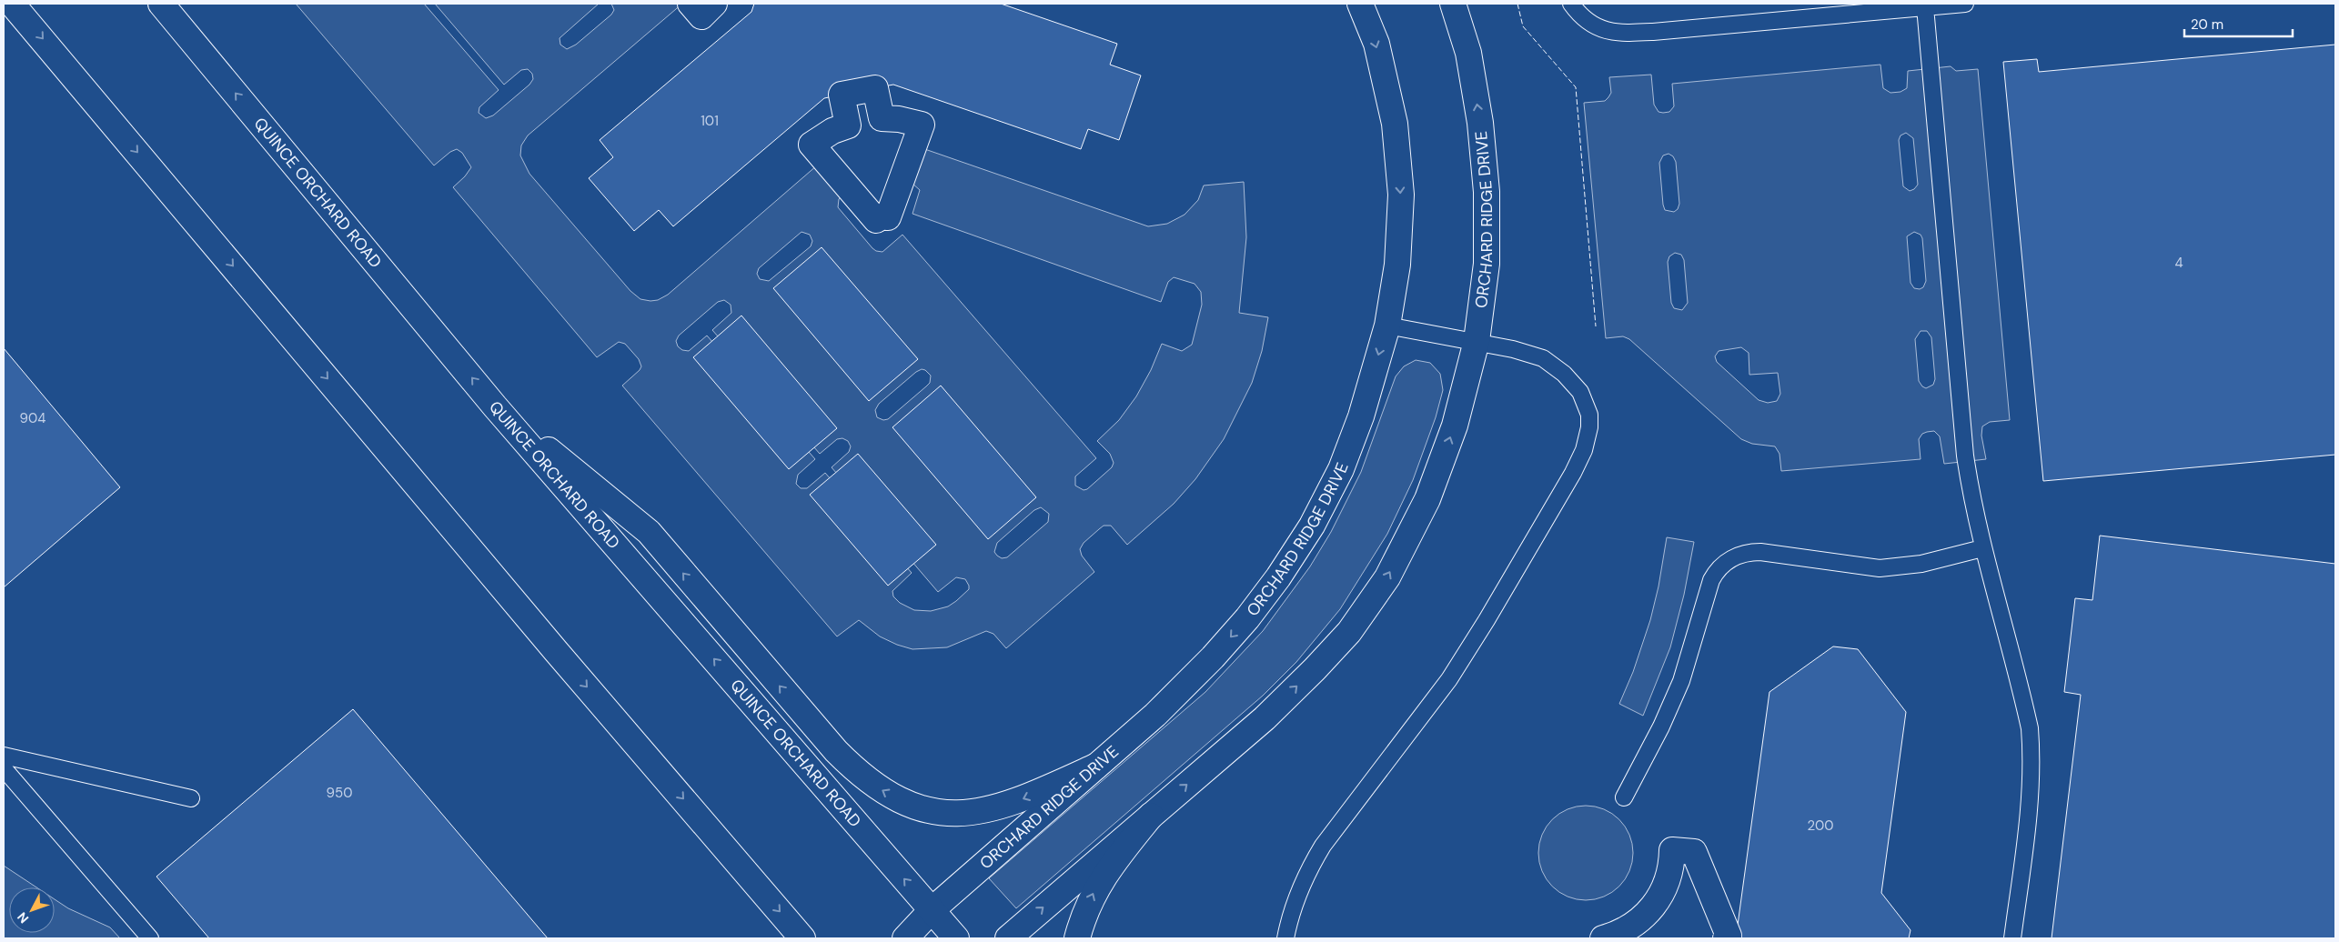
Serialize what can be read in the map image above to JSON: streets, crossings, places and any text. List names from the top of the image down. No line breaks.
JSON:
{"streets":{"main road":["QUINCE ORCHARD ROAD","ORCHARD RIDGE DRIVE"]},"crossings":[["QUINCE ORCHARD ROAD","ORCHARD RIDGE DRIVE"]],"house_numbers":["101","4","904","950","200"],"scale_bar":"20 m","north":"bottom left"}
